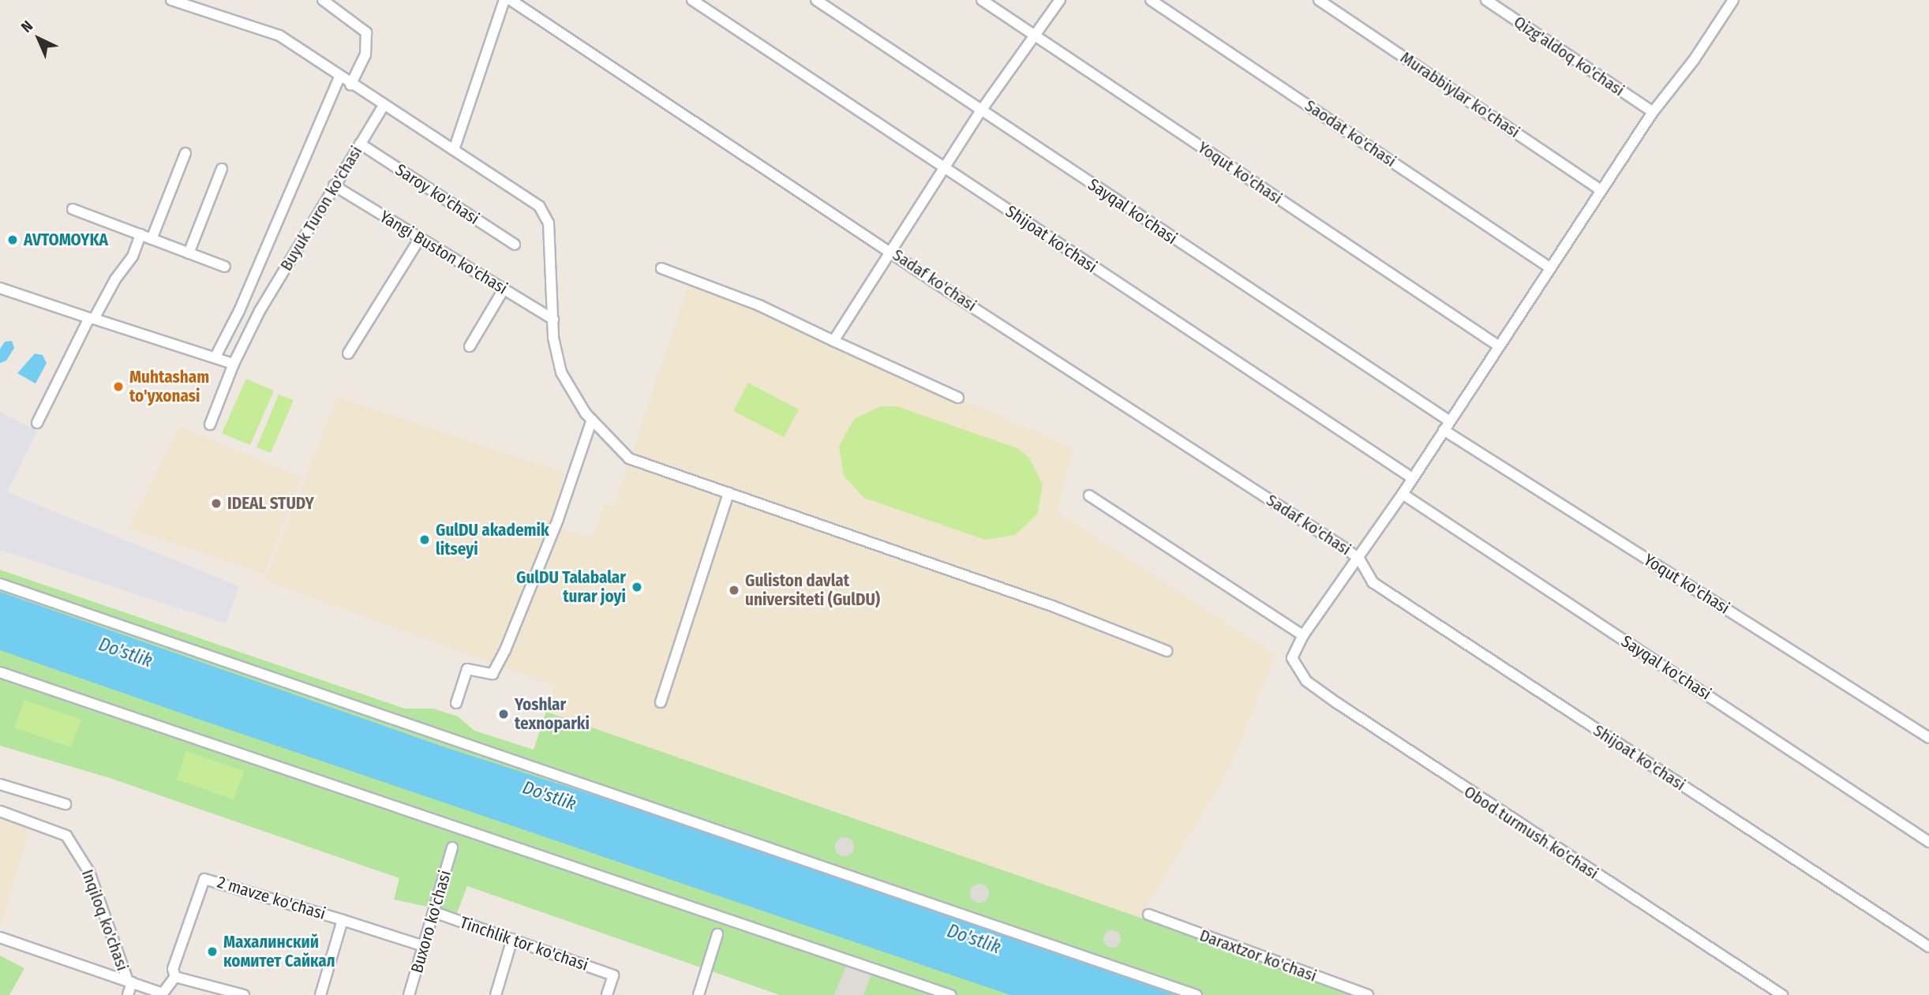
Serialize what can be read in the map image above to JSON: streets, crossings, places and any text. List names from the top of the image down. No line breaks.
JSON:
{"streets":{"street":["Qizg'aldoq ko'chasi","Murabbiylar ko'chasi","Saodat ko'chasi","Yoqut ko'chasi","Saroy ko'chasi","Buyuk Turon ko'chasi","Sayqal ko'chasi","Shijoat ko'chasi","Yangi Buston ko'chasi","Sadaf ko'chasi","Obod turmush ko'chasi","2 mavze ko'chasi","Inqiloq ko'chasi","Buxoro ko'chasi","Tinchlik tor ko'chasi","Daraxtzor ko'chasi"]},"crossings":[["Yoqut ko'chasi","Sayqal ko'chasi"],["Saroy ko'chasi","Buyuk Turon ko'chasi"],["Buyuk Turon ko'chasi","Yangi Buston ko'chasi"],["Shijoat ko'chasi","Sadaf ko'chasi"],["Buxoro ko'chasi","Tinchlik tor ko'chasi"]],"water":["Do'stlik"],"places":["AVTOMOYKA","Muhtasham to'yxonasi","IDEAL STUDY","GulDU akademik litseyi","GulDU Talabalar turar joyi","Guliston davlat universiteti (GulDU)","Yoshlar texnoparki","Махалинский комитет Сайкал"],"north":"top left"}
